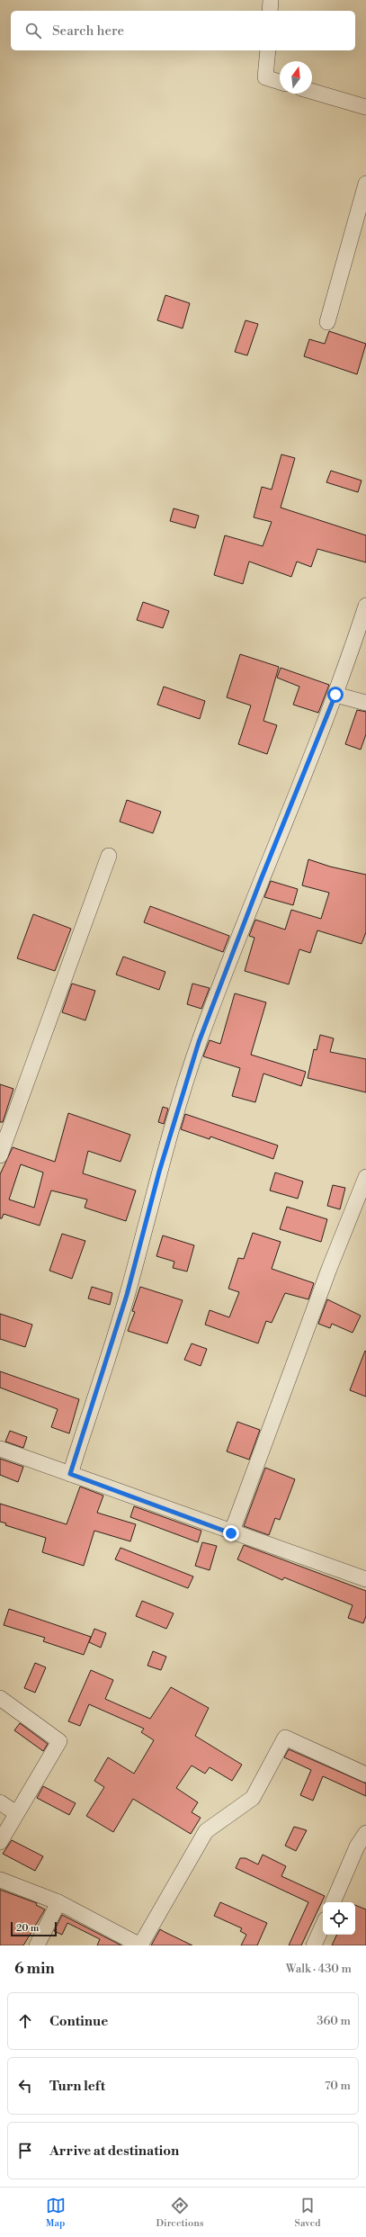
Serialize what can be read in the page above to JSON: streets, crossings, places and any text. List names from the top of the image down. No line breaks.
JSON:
{"scale_bar":"20 m","north":"top","page":{"search":"Search here","scale":"20 m","heading":["6 min","Walk · 430 m"],"list":[["Continue","360 m"],["Turn left","70 m"],"Arrive at destination"],"nav":["Map","Directions","Saved"]}}
